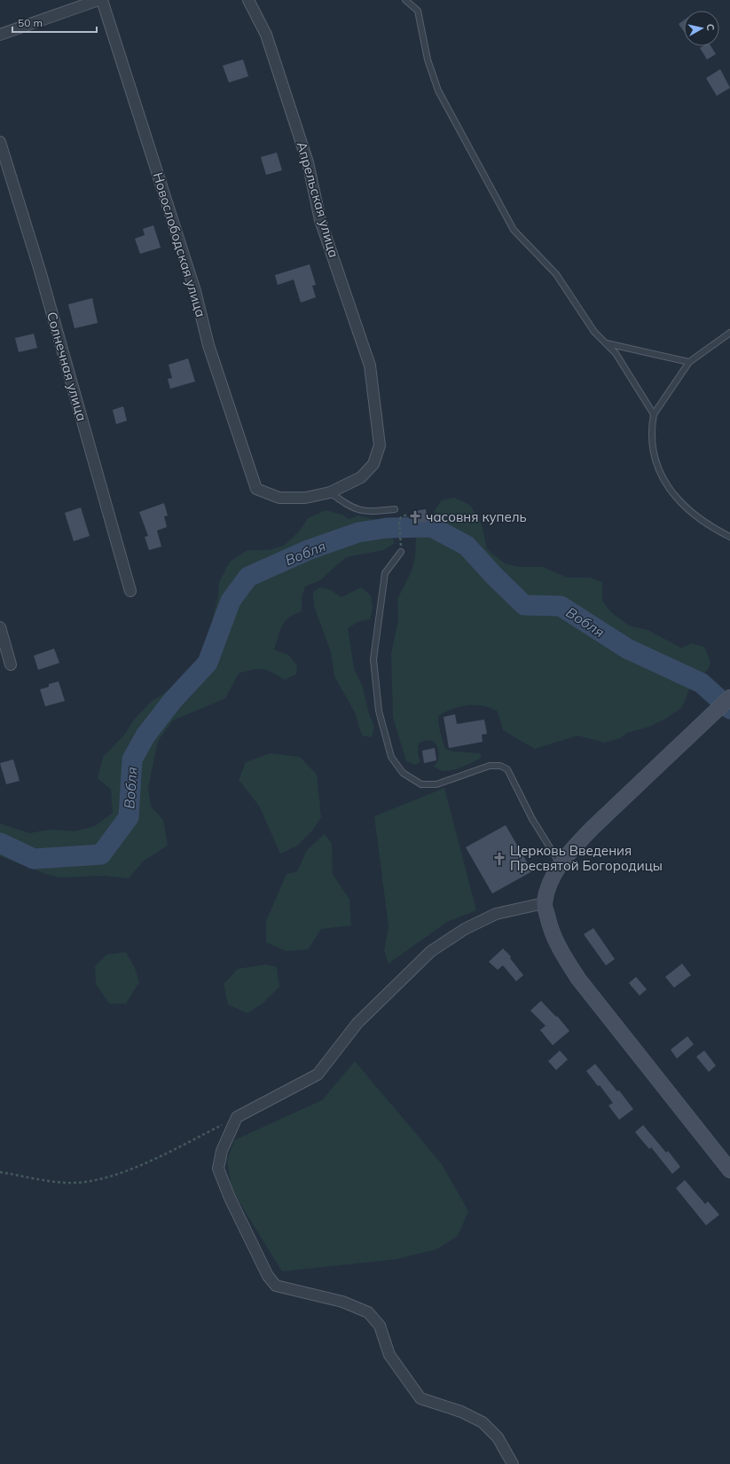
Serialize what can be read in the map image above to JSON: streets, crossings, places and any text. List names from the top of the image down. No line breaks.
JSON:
{"streets":{"street":["Апрельская улица","Новослободская улица","Солнечная улица"]},"crossings":[["Апрельская улица","Новослободская улица"]],"water":["Вобля"],"places":{"church":["часовня купель","Церковь Введения Пресвятой Богородицы"]},"scale_bar":"50 m","north":"right"}
